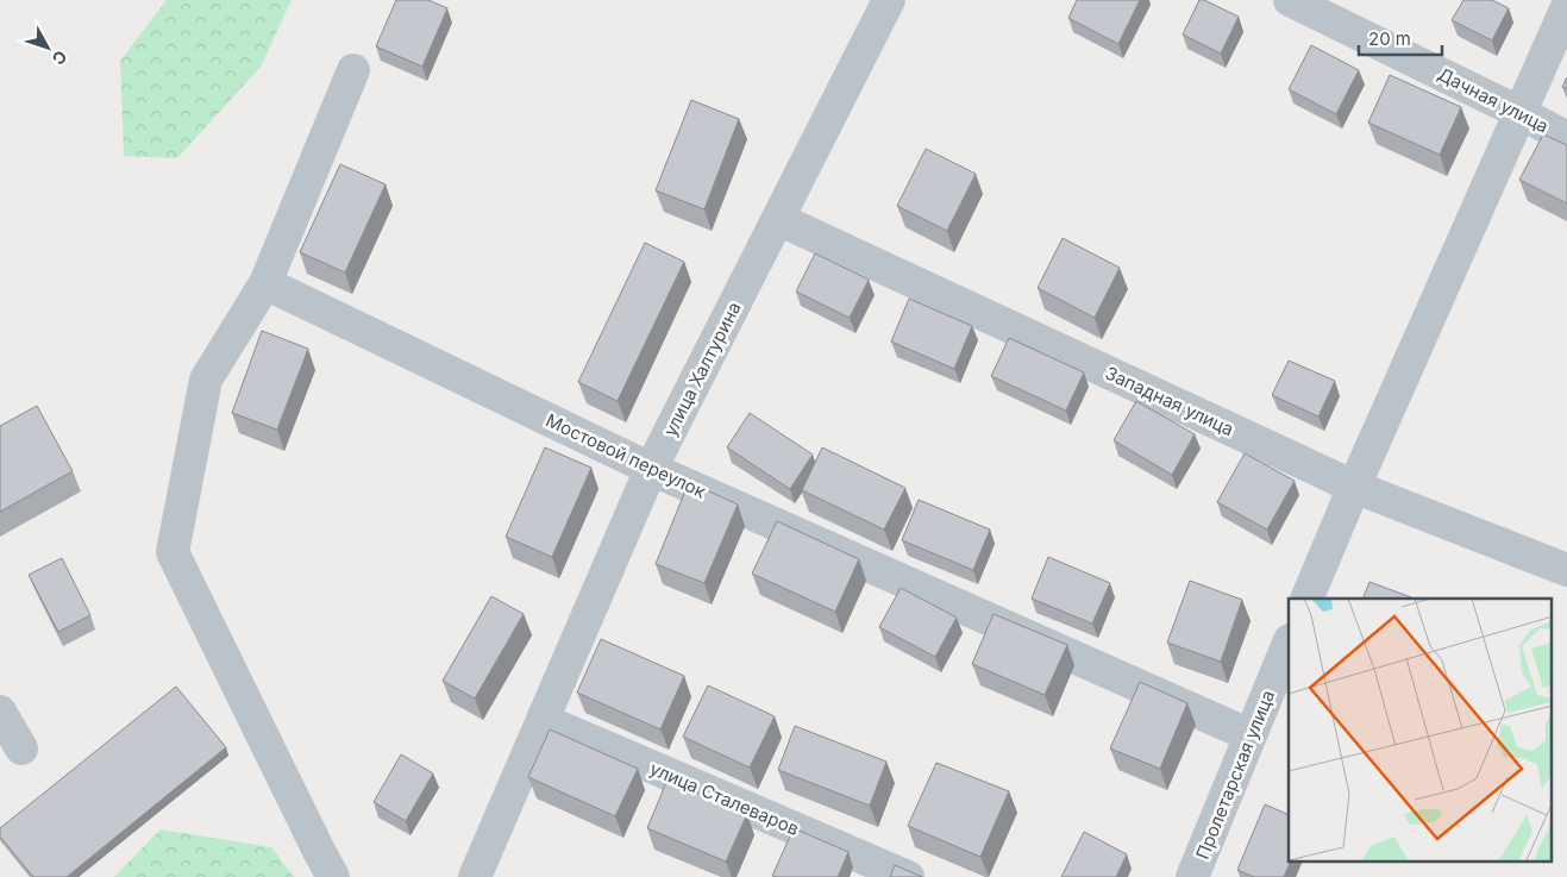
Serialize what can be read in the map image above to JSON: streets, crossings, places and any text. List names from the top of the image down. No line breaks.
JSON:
{"streets":{"street":["Дачная улица","улица Халтурина","Западная улица","Мостовой переулок","Пролетарская улица","улица Сталеваров"]},"crossings":[["улица Халтурина","Западная улица"],["улица Халтурина","Мостовой переулок"],["улица Халтурина","улица Сталеваров"],["Мостовой переулок","Пролетарская улица"]],"scale_bar":"20 m","north":"bottom right"}
